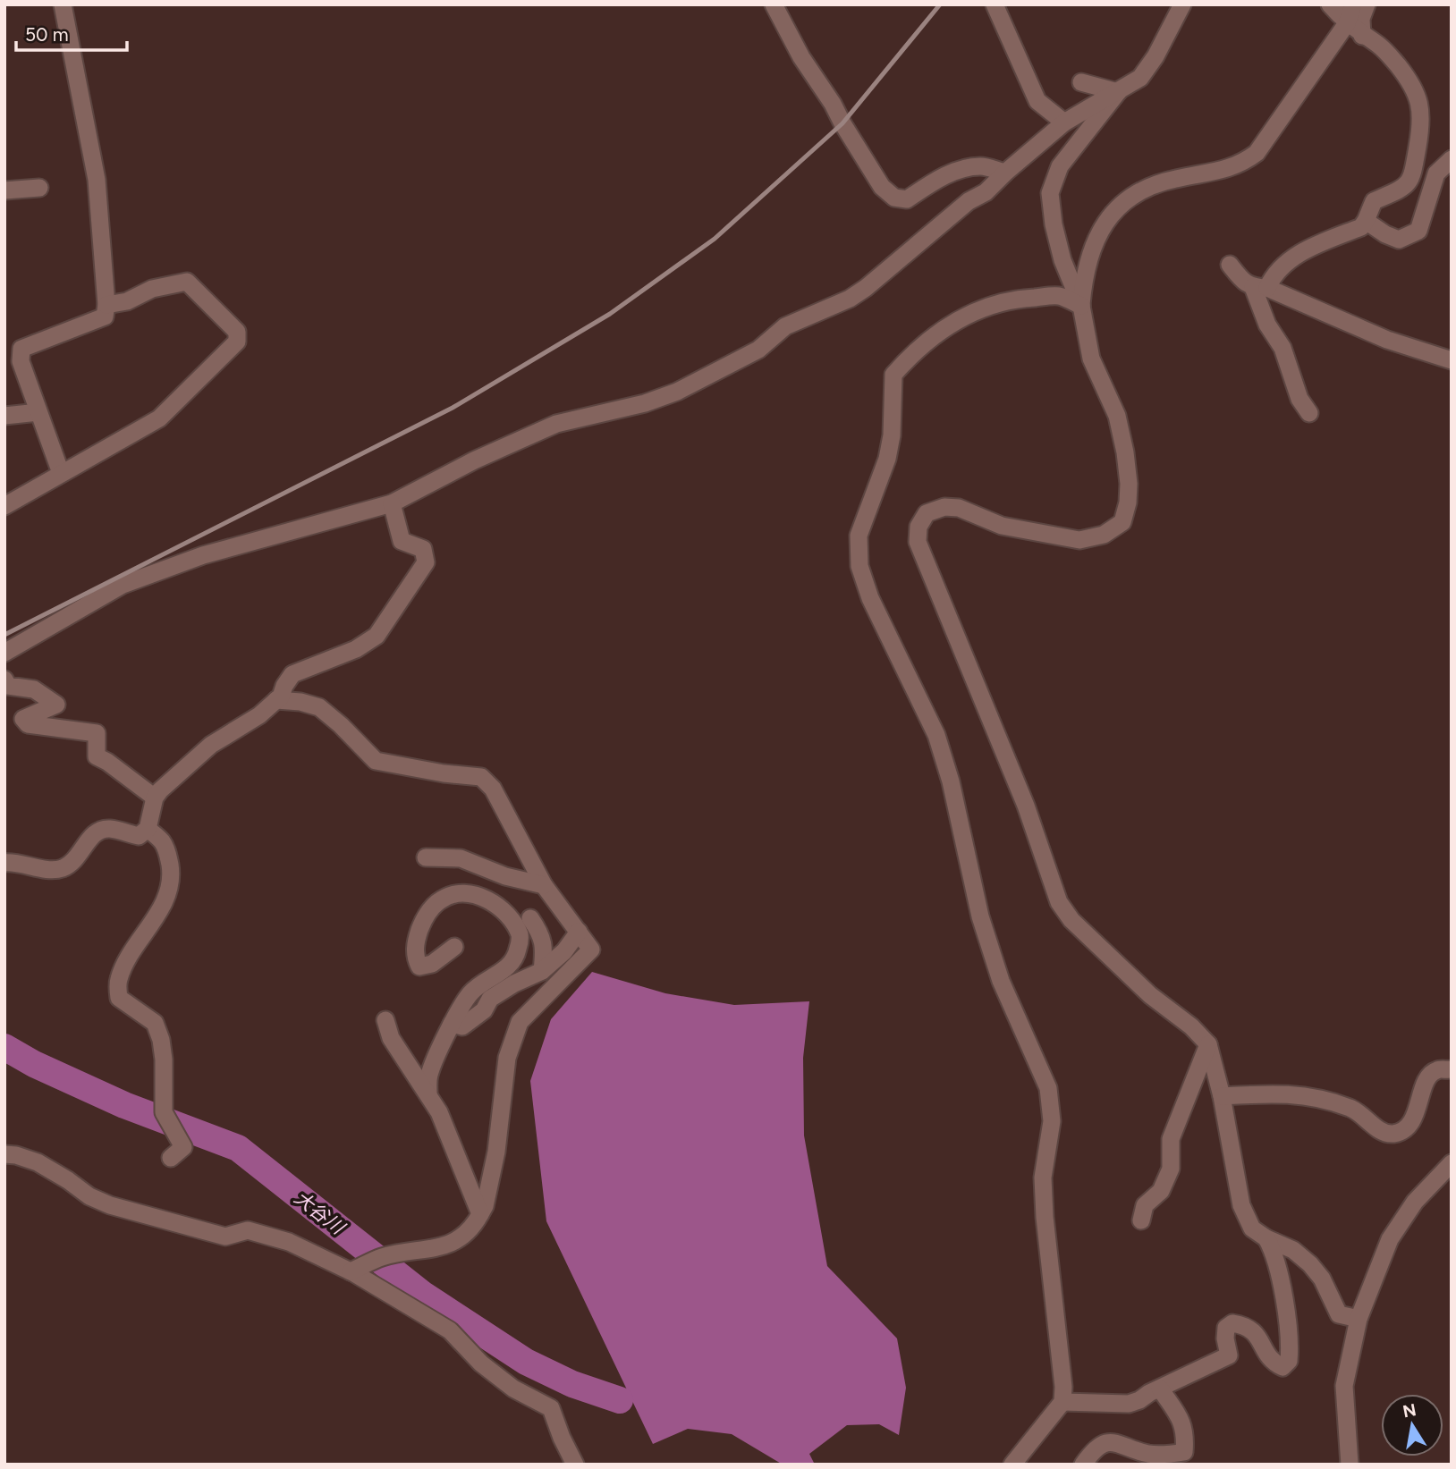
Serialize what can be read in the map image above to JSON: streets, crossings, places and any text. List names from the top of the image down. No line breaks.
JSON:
{"water":["大谷川"],"scale_bar":"50 m","north":"top"}
